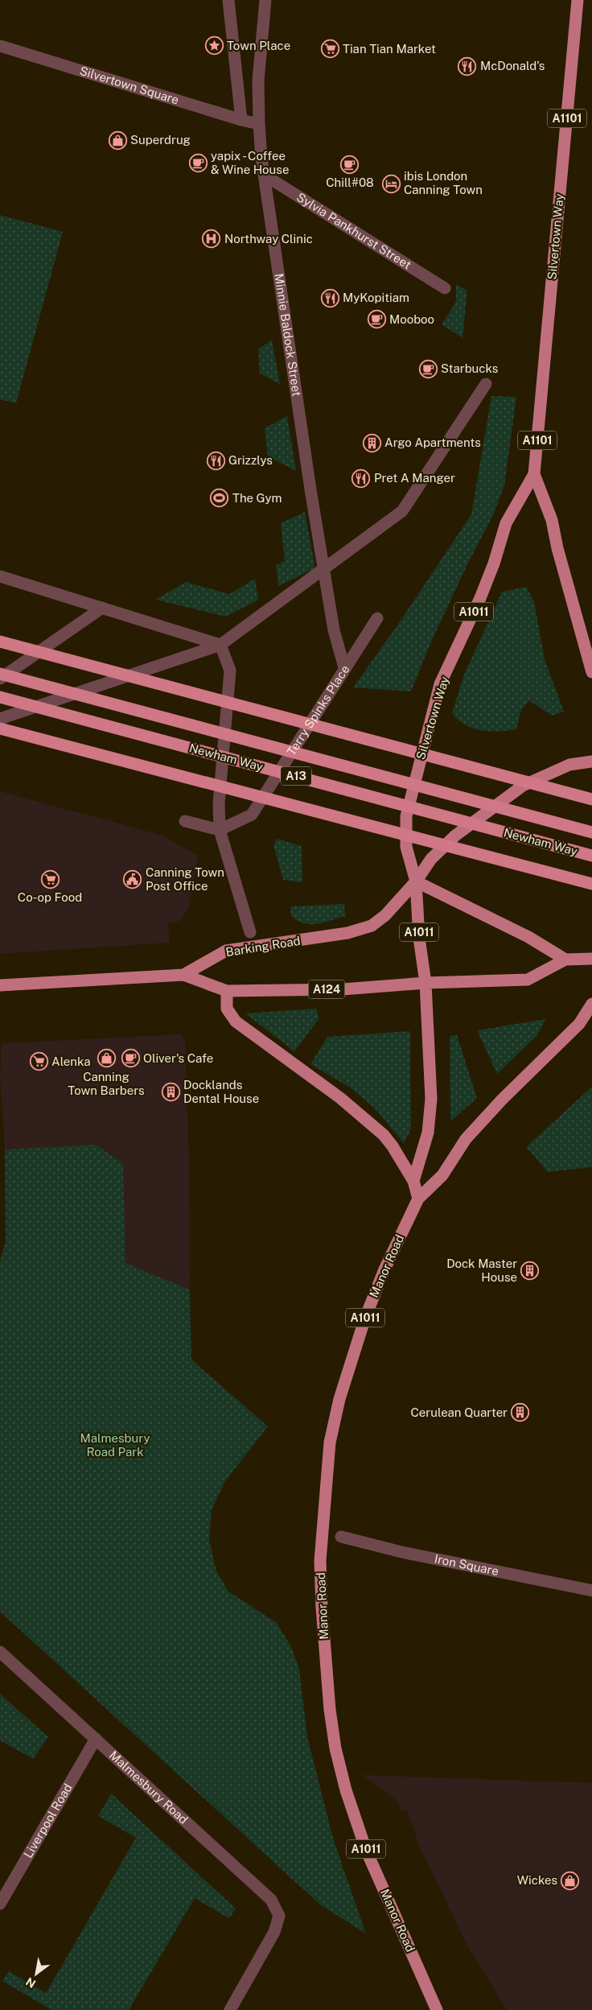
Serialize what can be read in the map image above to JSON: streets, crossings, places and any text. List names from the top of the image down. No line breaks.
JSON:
{"streets":{"highway":["Newham Way","A13"],"main road":["A1101","Silvertown Way","A1011","Barking Road","A124","Manor Road"],"street":["Silvertown Square","Sylvia Pankhurst Street","Minnie Baldock Street","Terry Spinks Place","Iron Square","Malmesbury Road","Liverpool Road"]},"crossings":[["Silvertown Square","Minnie Baldock Street"],["Sylvia Pankhurst Street","Minnie Baldock Street"],["Silvertown Way","A1011"],["Silvertown Way","Barking Road"],["Minnie Baldock Street","Terry Spinks Place"],["A1011","Barking Road"],["A1011","A124"],["Barking Road","A124"],["Malmesbury Road","Liverpool Road"]],"parks":["Malmesbury Road Park"],"places":{"place":["Town Place"],"supermarket":["Tian Tian Market","Co-op Food","Alenka"],"restaurant":["McDonald's","MyKopitiam","Grizzlys","Pret A Manger"],"shop":["Superdrug","Canning Town Barbers","Wickes"],"cafe":["yapix - Coffee & Wine House","Chill#08","Mooboo","Starbucks","Oliver's Cafe"],"hotel":["ibis London Canning Town"],"hospital":["Northway Clinic"],"building":["Argo Apartments","Docklands Dental House","Dock Master House","Cerulean Quarter"],"sports":["The Gym"],"public building":["Canning Town Post Office"]},"north":"bottom left"}
